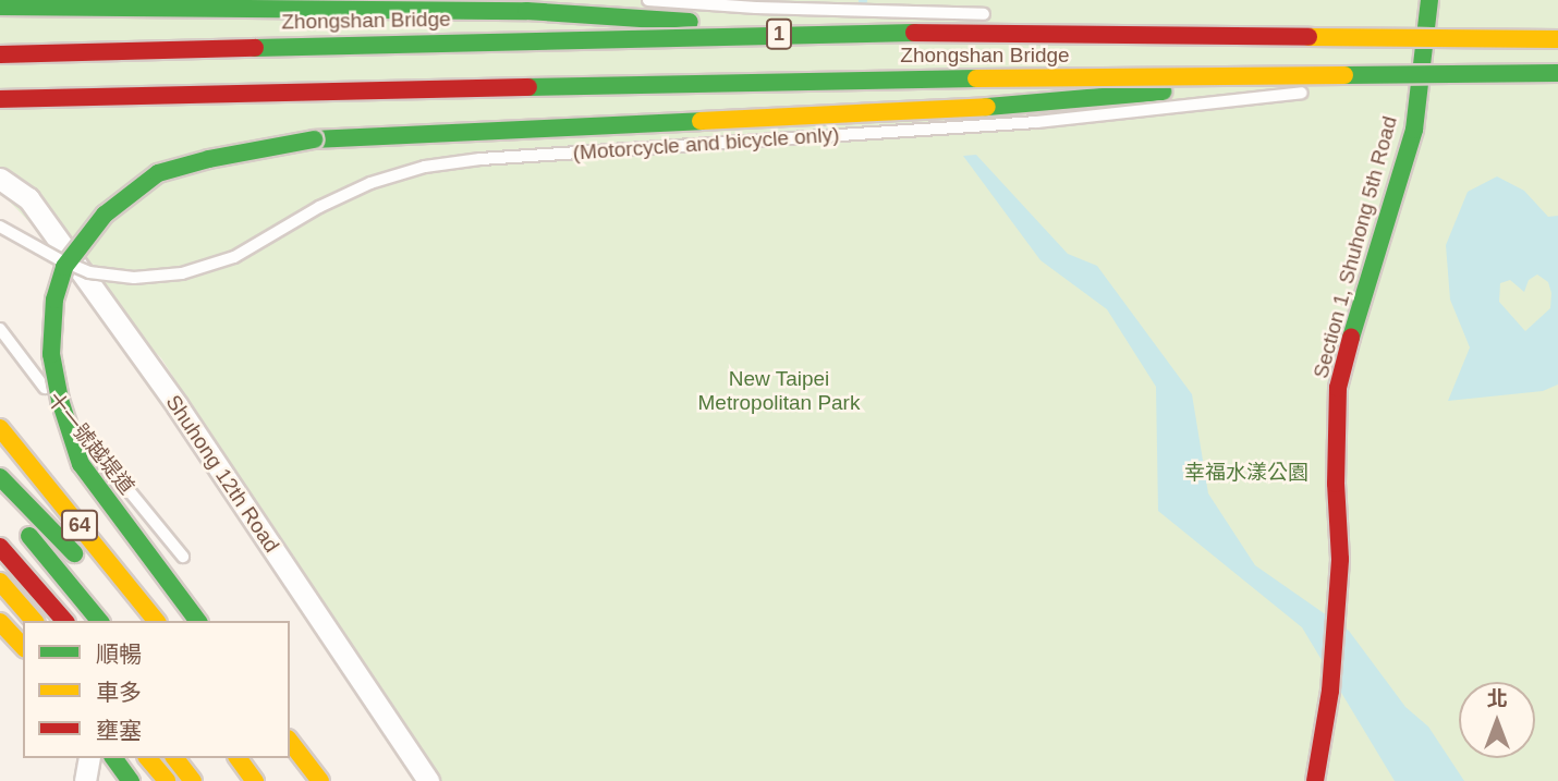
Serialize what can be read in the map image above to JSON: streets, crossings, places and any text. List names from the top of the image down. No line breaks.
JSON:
{"streets":{"main road":["Zhongshan Bridge","1","Section 1, Shuhong 5th Road","64"],"street":["Shuhong 12th Road"],"lane":["(Motorcycle and bicycle only)","十一號越堤道"]},"parks":["New Taipei Metropolitan Park","幸福水漾公園"],"legend":["順暢","車多","壅塞"],"north":"top"}
